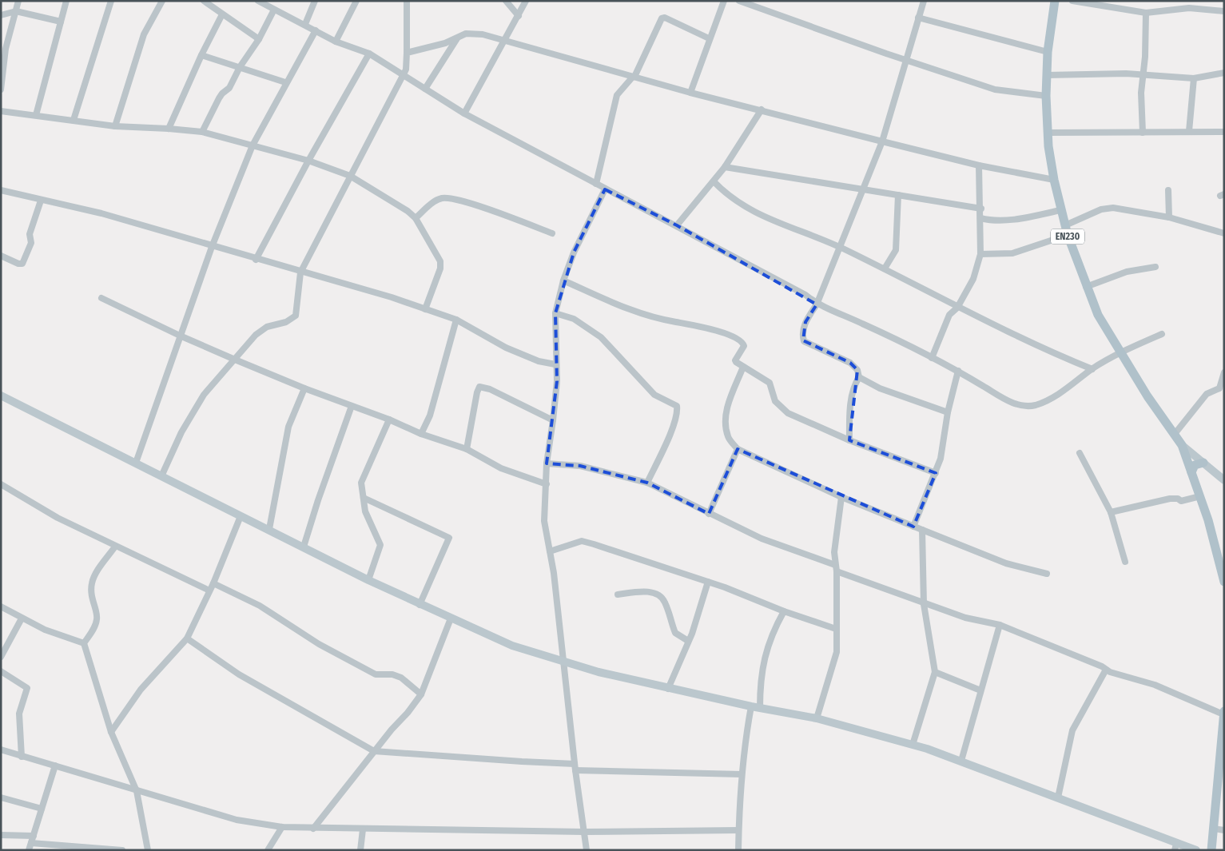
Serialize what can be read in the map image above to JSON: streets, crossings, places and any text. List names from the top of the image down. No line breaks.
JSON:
{"streets":{"main road":["EN230"]}}
